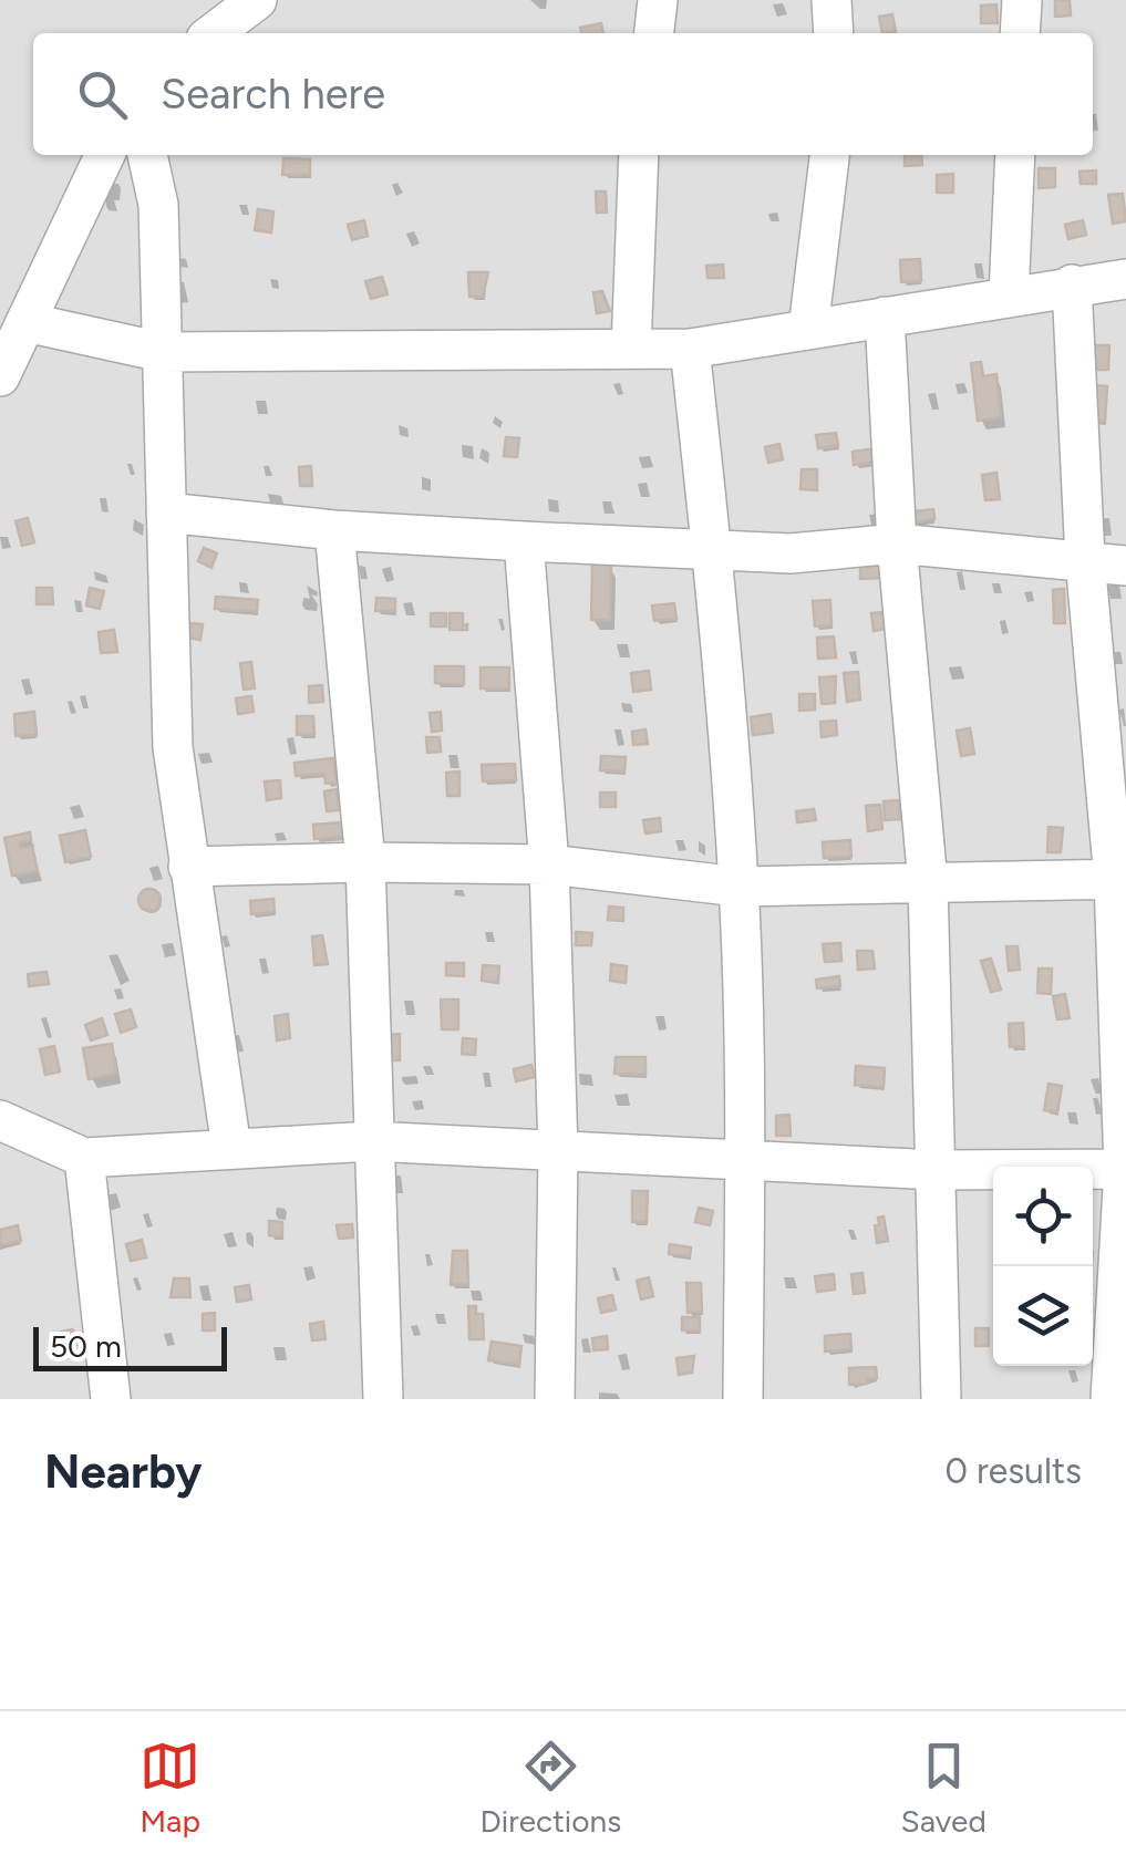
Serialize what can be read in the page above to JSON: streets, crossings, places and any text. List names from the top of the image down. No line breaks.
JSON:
{"scale_bar":"50 m","page":{"search":"Search here","scale":"50 m","heading":["Nearby","0 results"],"nav":["Map","Directions","Saved"]}}
